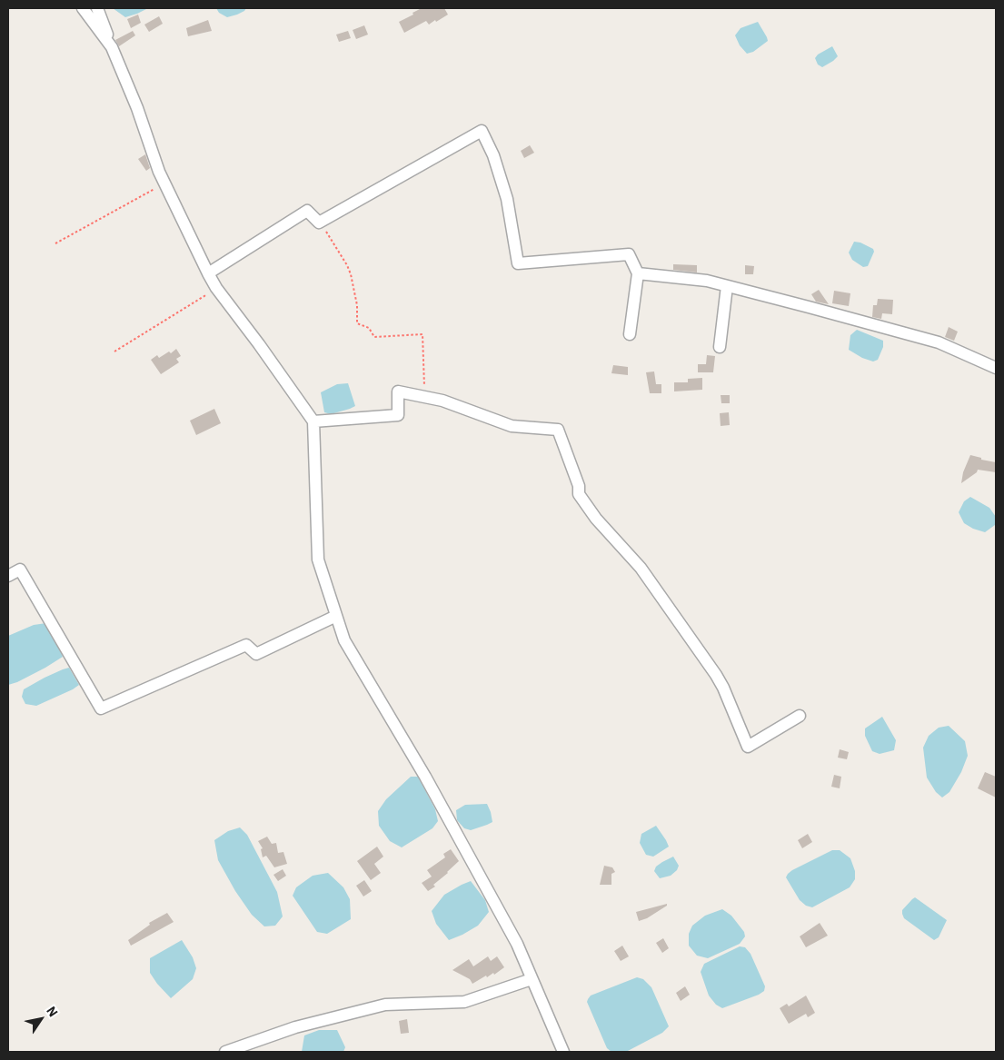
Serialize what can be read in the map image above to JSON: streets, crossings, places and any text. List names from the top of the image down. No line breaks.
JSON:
{"north":"top right"}
